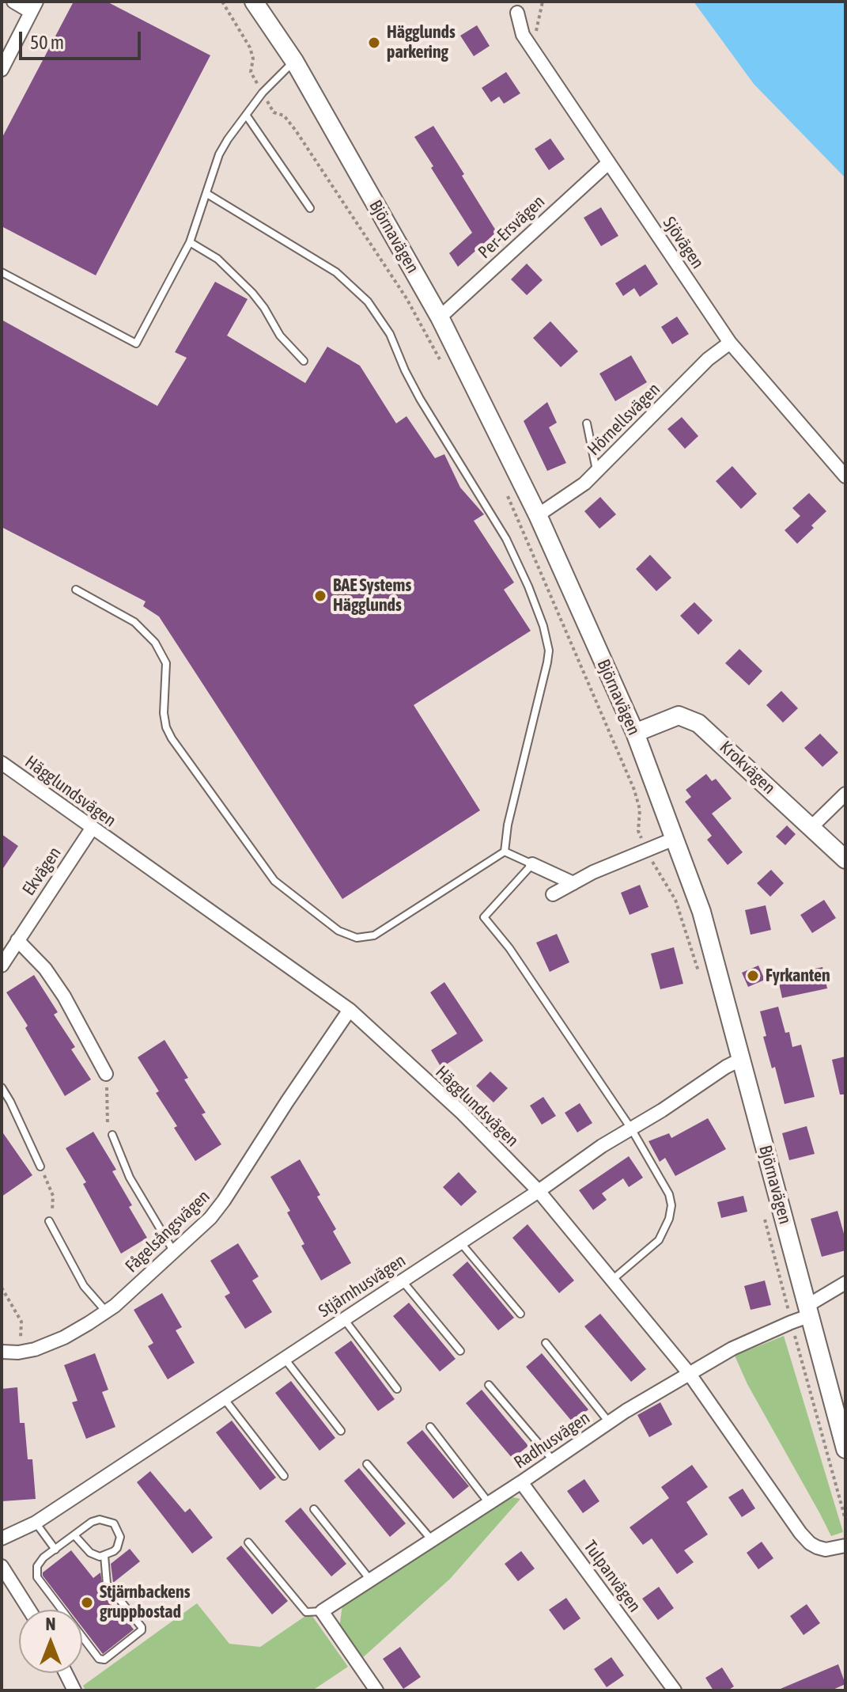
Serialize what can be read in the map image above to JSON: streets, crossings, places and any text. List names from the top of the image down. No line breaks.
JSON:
{"streets":{"main road":["Björnavägen","Krokvägen"],"street":["Per-Ersvägen","Sjövägen","Hörnellsvägen","Hägglundsvägen","Ekvägen","Fågelsångsvägen","Stjärnhusvägen","Radhusvägen","Tulpanvägen"]},"crossings":[["Per-Ersvägen","Björnavägen"],["Per-Ersvägen","Sjövägen"],["Björnavägen","Hörnellsvägen"],["Björnavägen","Krokvägen"],["Björnavägen","Stjärnhusvägen"],["Björnavägen","Radhusvägen"],["Sjövägen","Hörnellsvägen"],["Hägglundsvägen","Ekvägen"],["Hägglundsvägen","Fågelsångsvägen"],["Hägglundsvägen","Stjärnhusvägen"],["Hägglundsvägen","Radhusvägen"],["Radhusvägen","Tulpanvägen"]],"places":["Hägglunds parkering","BAE Systems Hägglunds","Fyrkanten","Stjärnbackens gruppbostad"],"scale_bar":"50 m","north":"top"}
